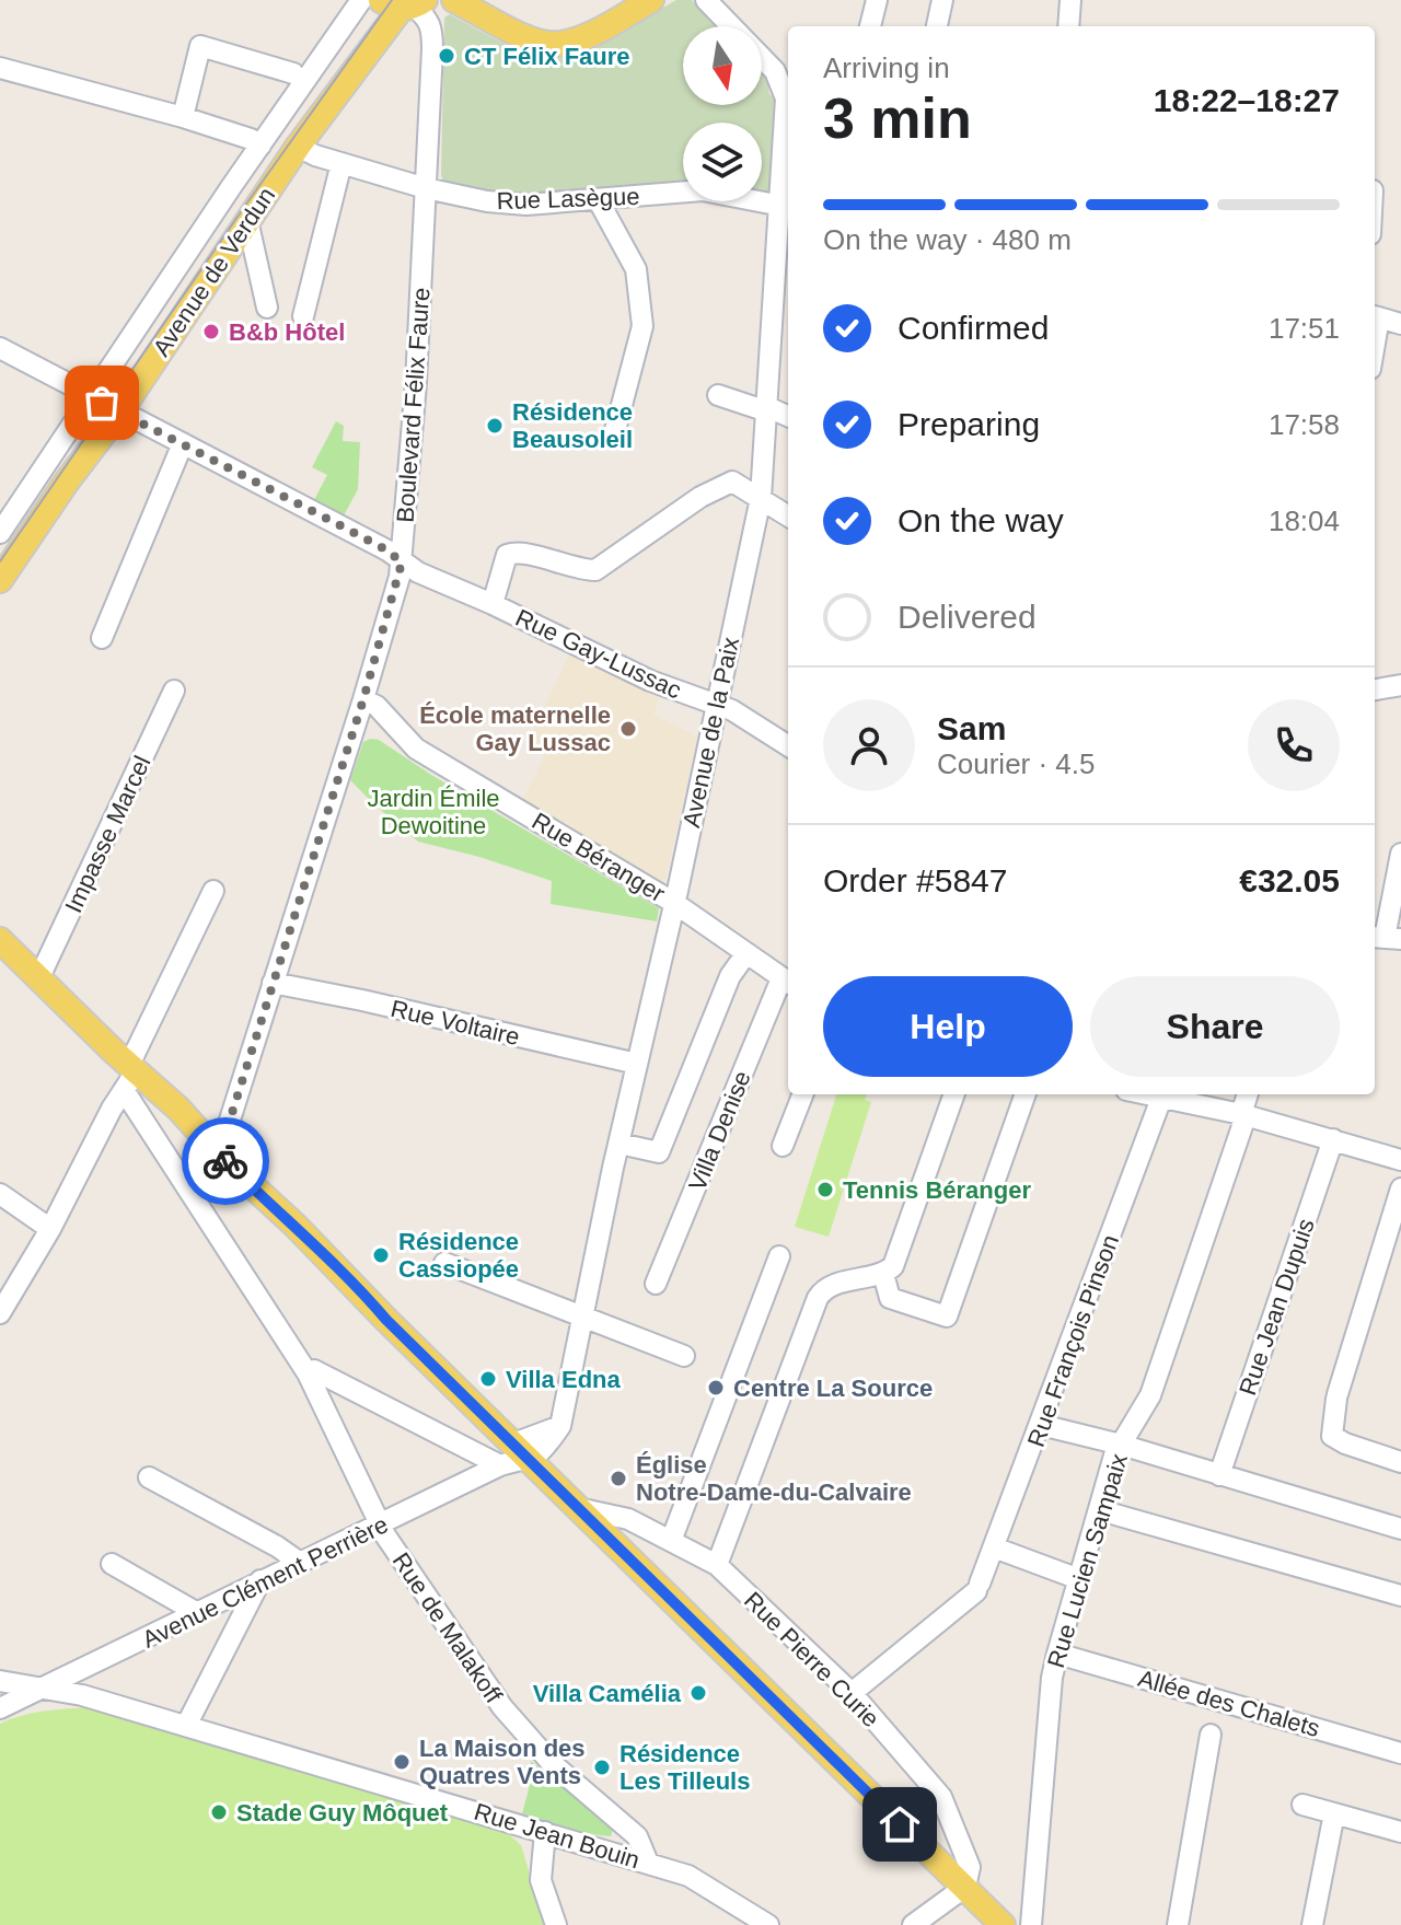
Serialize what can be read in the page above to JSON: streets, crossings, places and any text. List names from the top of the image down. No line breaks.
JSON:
{"streets":{"main road":["Avenue de Verdun"],"street":["Rue Lasègue","Boulevard Félix Faure","Rue Gay-Lussac","Avenue de la Paix","Impasse Marcel","Rue Béranger","Rue Voltaire","Villa Denise","Rue Jean Dupuis","Rue François Pinson","Rue Lucien Sampaix","Avenue Clément Perrière","Rue de Malakoff","Rue Pierre Curie","Allée des Chalets","Rue Jean Bouin"]},"crossings":[["Rue Lasègue","Avenue de Verdun"],["Rue Lasègue","Boulevard Félix Faure"],["Rue Lasègue","Avenue de la Paix"],["Avenue de Verdun","Boulevard Félix Faure"],["Avenue de Verdun","Rue Gay-Lussac"],["Boulevard Félix Faure","Rue Gay-Lussac"],["Boulevard Félix Faure","Rue Béranger"],["Boulevard Félix Faure","Rue Voltaire"],["Rue Gay-Lussac","Avenue de la Paix"],["Avenue de la Paix","Rue Béranger"],["Avenue de la Paix","Rue Voltaire"],["Avenue de la Paix","Avenue Clément Perrière"],["Rue Béranger","Villa Denise"],["Rue François Pinson","Rue Pierre Curie"],["Rue Lucien Sampaix","Allée des Chalets"],["Avenue Clément Perrière","Rue de Malakoff"],["Avenue Clément Perrière","Rue Jean Bouin"],["Rue de Malakoff","Rue Jean Bouin"]],"parks":["Jardin Émile Dewoitine"],"places":["CT Félix Faure","B&b Hôtel","Résidence Beausoleil","École maternelle Gay Lussac","Tennis Béranger","Résidence Cassiopée","Villa Edna","Centre La Source","Église Notre-Dame-du-Calvaire","Villa Camélia","La Maison des Quatres Vents","Résidence Les Tilleuls","Stade Guy Môquet"],"north":"bottom","page":{"heading":["3 min","Arriving in","18:22–18:27"],"panel":["Sam","Courier · 4.5","Order #5847","€32.05"],"bar":"On the way · 480 m","list":[["Confirmed","17:51"],["Preparing","17:58"],["On the way","18:04"],"Delivered"],"buttons":["Help","Share"]}}
